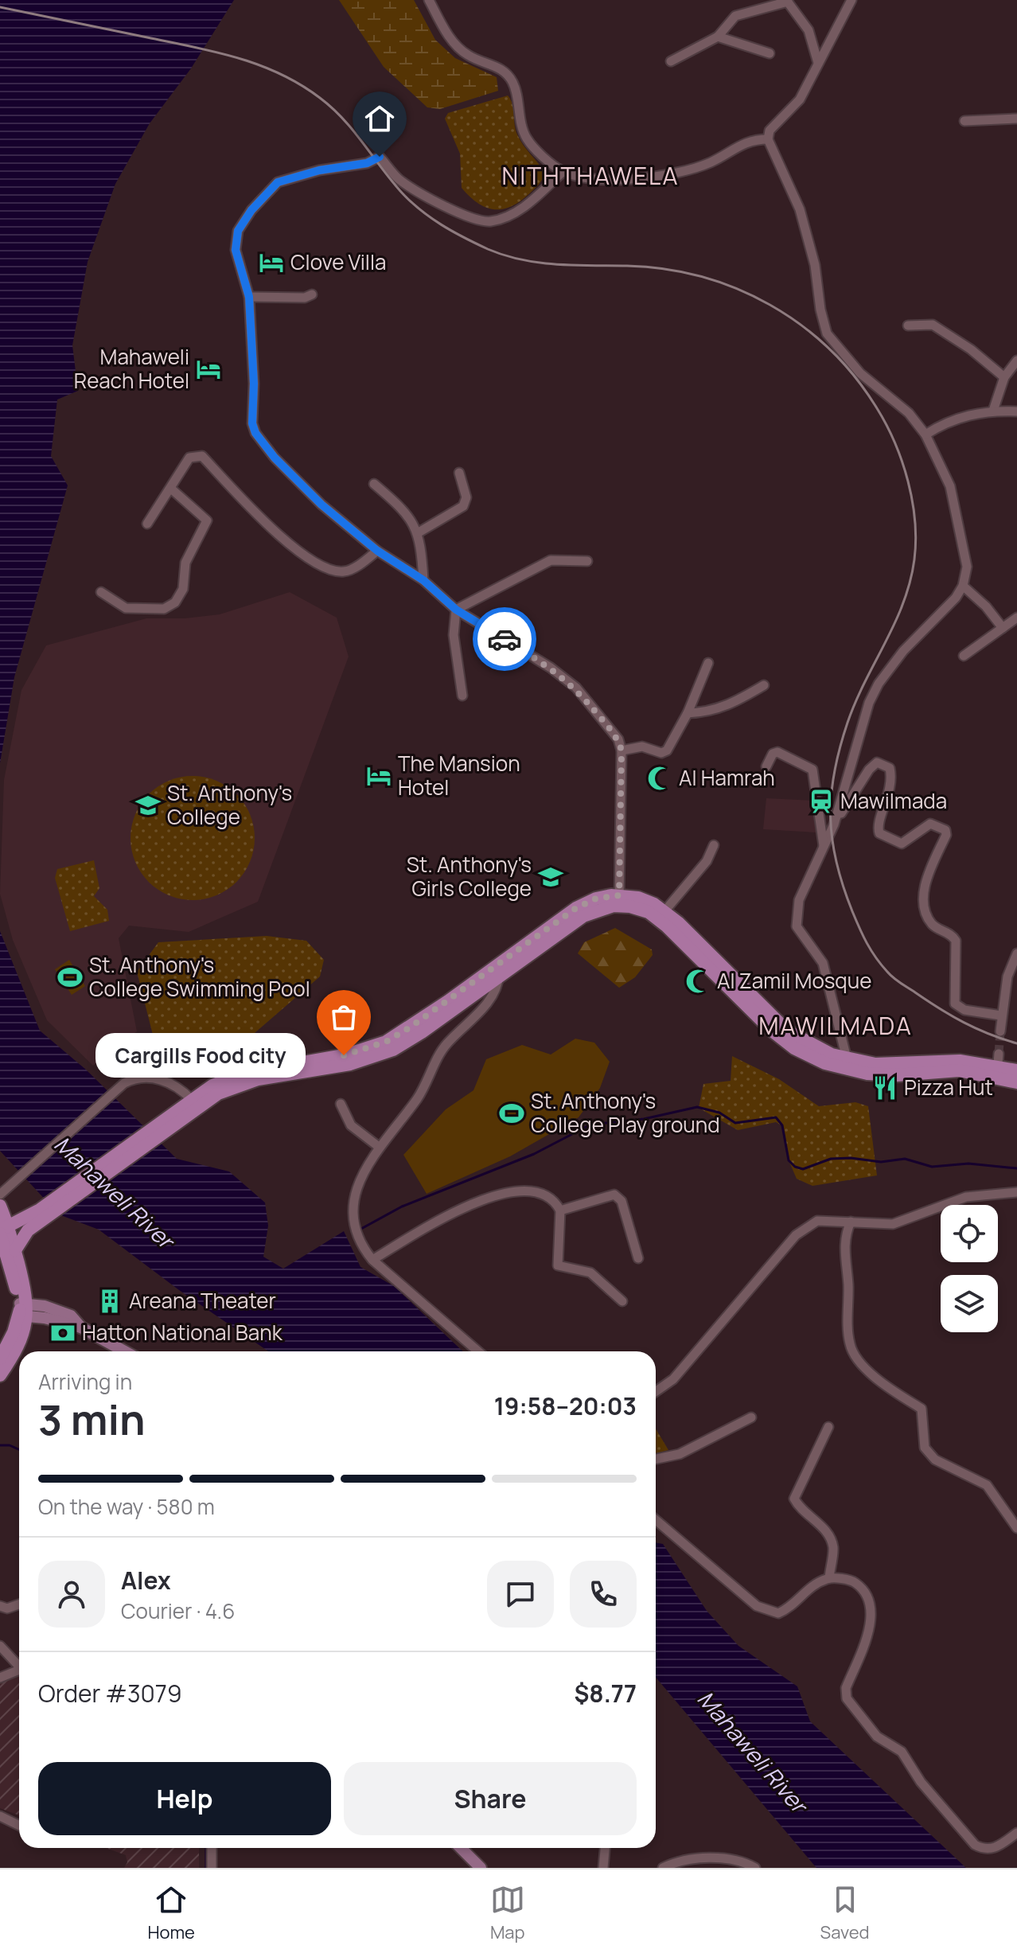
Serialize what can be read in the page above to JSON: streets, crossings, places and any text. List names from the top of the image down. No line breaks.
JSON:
{"districts":["NITHTHAWELA","MAWILMADA"],"water":["Mahaweli River"],"places":{"hotel":["Clove Villa","Mahaweli Reach Hotel","The Mansion Hotel"],"mosque":["Al Hamrah","Al Zamil Mosque"],"station":["Mawilmada"],"school or university":["St. Anthony's College","St. Anthony's Girls College"],"sports":["St. Anthony's College Swimming Pool","St. Anthony's College Play ground"],"other":["Cargills Food city"],"restaurant":["Pizza Hut"],"building":["Areana Theater"],"bank":["Hatton National Bank"]},"page":{"bubble":"Cargills Food city","heading":["3 min","Arriving in","19:58–20:03"],"panel":["Alex","Courier · 4.6","Order #3079","$8.77"],"bar":"On the way · 580 m","buttons":["Help","Share"],"tabs":["Home","Map","Saved"]}}
